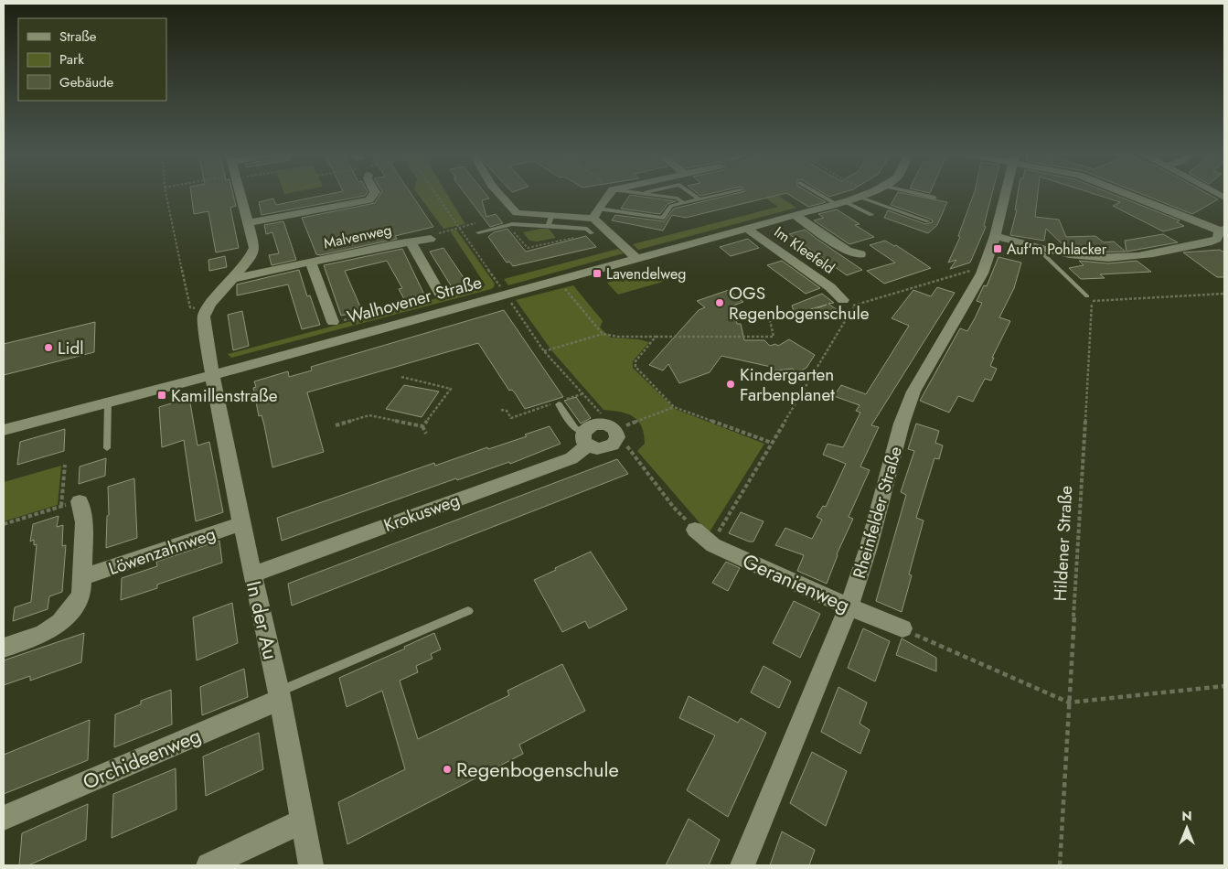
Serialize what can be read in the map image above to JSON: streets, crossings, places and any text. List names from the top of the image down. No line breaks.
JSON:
{"streets":{"street":["Malvenweg","Im Kleefeld","Walhovener Straße","Krokusweg","Rheinfelder Straße","Löwenzahnweg","Geranienweg","In der Au","Orchideenweg"],"path":["Hildener Straße"]},"crossings":[["Im Kleefeld","Walhovener Straße"],["Walhovener Straße","In der Au"],["Krokusweg","In der Au"],["Rheinfelder Straße","Geranienweg"],["Löwenzahnweg","In der Au"],["In der Au","Orchideenweg"]],"places":{"transit":["Auf'm Pohlacker","Lavendelweg","Kamillenstraße"],"other":["OGS Regenbogenschule","Lidl","Kindergarten Farbenplanet","Regenbogenschule"]},"legend":["Straße","Park","Gebäude"],"north":"top"}
